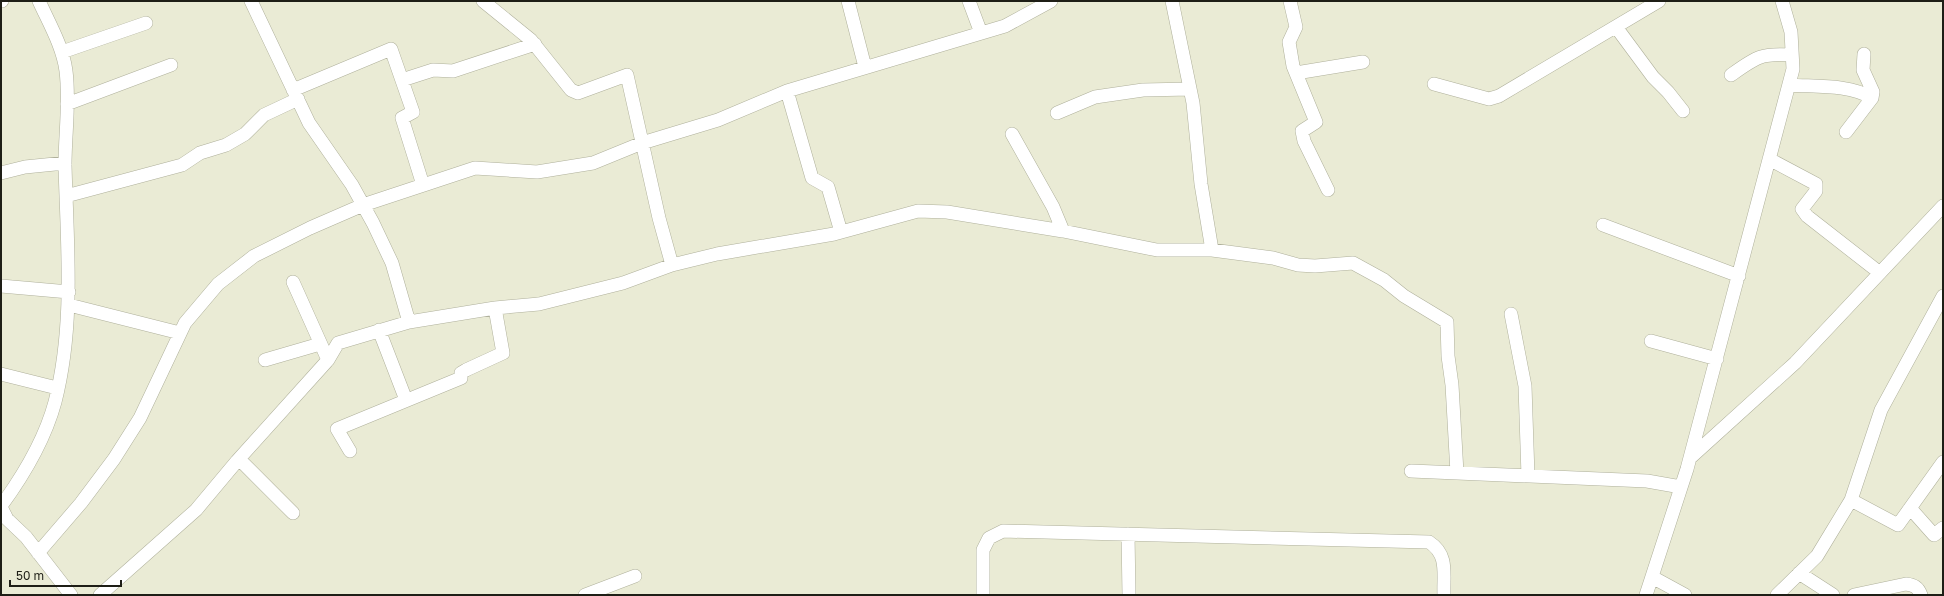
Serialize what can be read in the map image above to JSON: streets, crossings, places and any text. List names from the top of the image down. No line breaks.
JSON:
{"scale_bar":"50 m"}
